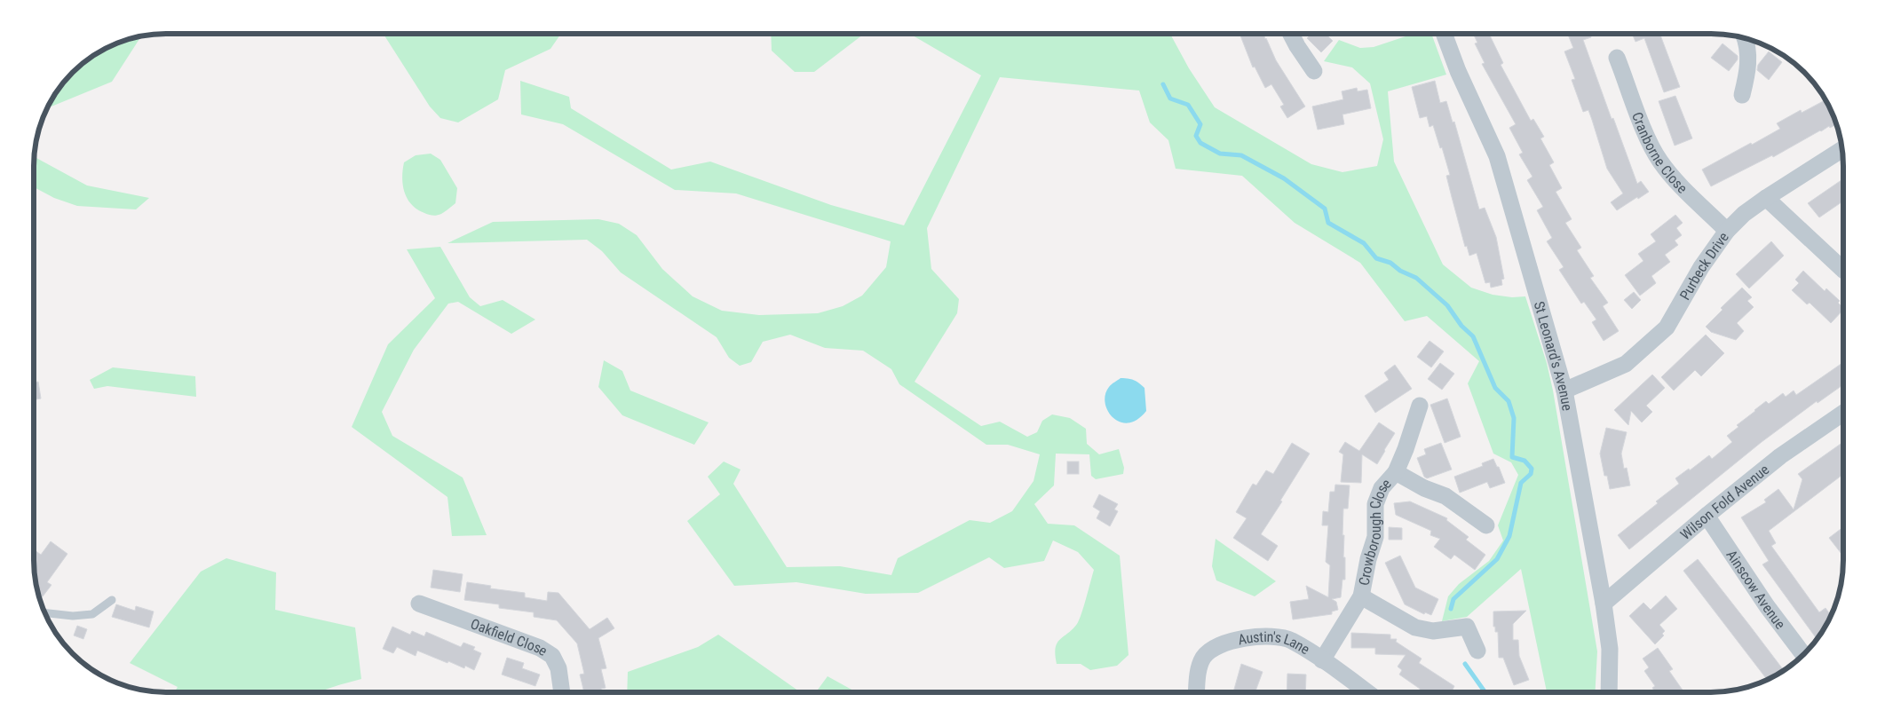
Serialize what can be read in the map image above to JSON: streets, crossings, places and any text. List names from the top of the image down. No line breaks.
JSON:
{"streets":{"street":["Cranborne Close","Purbeck Drive","St Leonard's Avenue","Wilson Fold Avenue","Crowborough Close","Ainscow Avenue","Oakfield Close","Austin's Lane"]},"crossings":[["Cranborne Close","Purbeck Drive"],["Purbeck Drive","St Leonard's Avenue"],["St Leonard's Avenue","Wilson Fold Avenue"],["Wilson Fold Avenue","Ainscow Avenue"],["Crowborough Close","Austin's Lane"]]}
